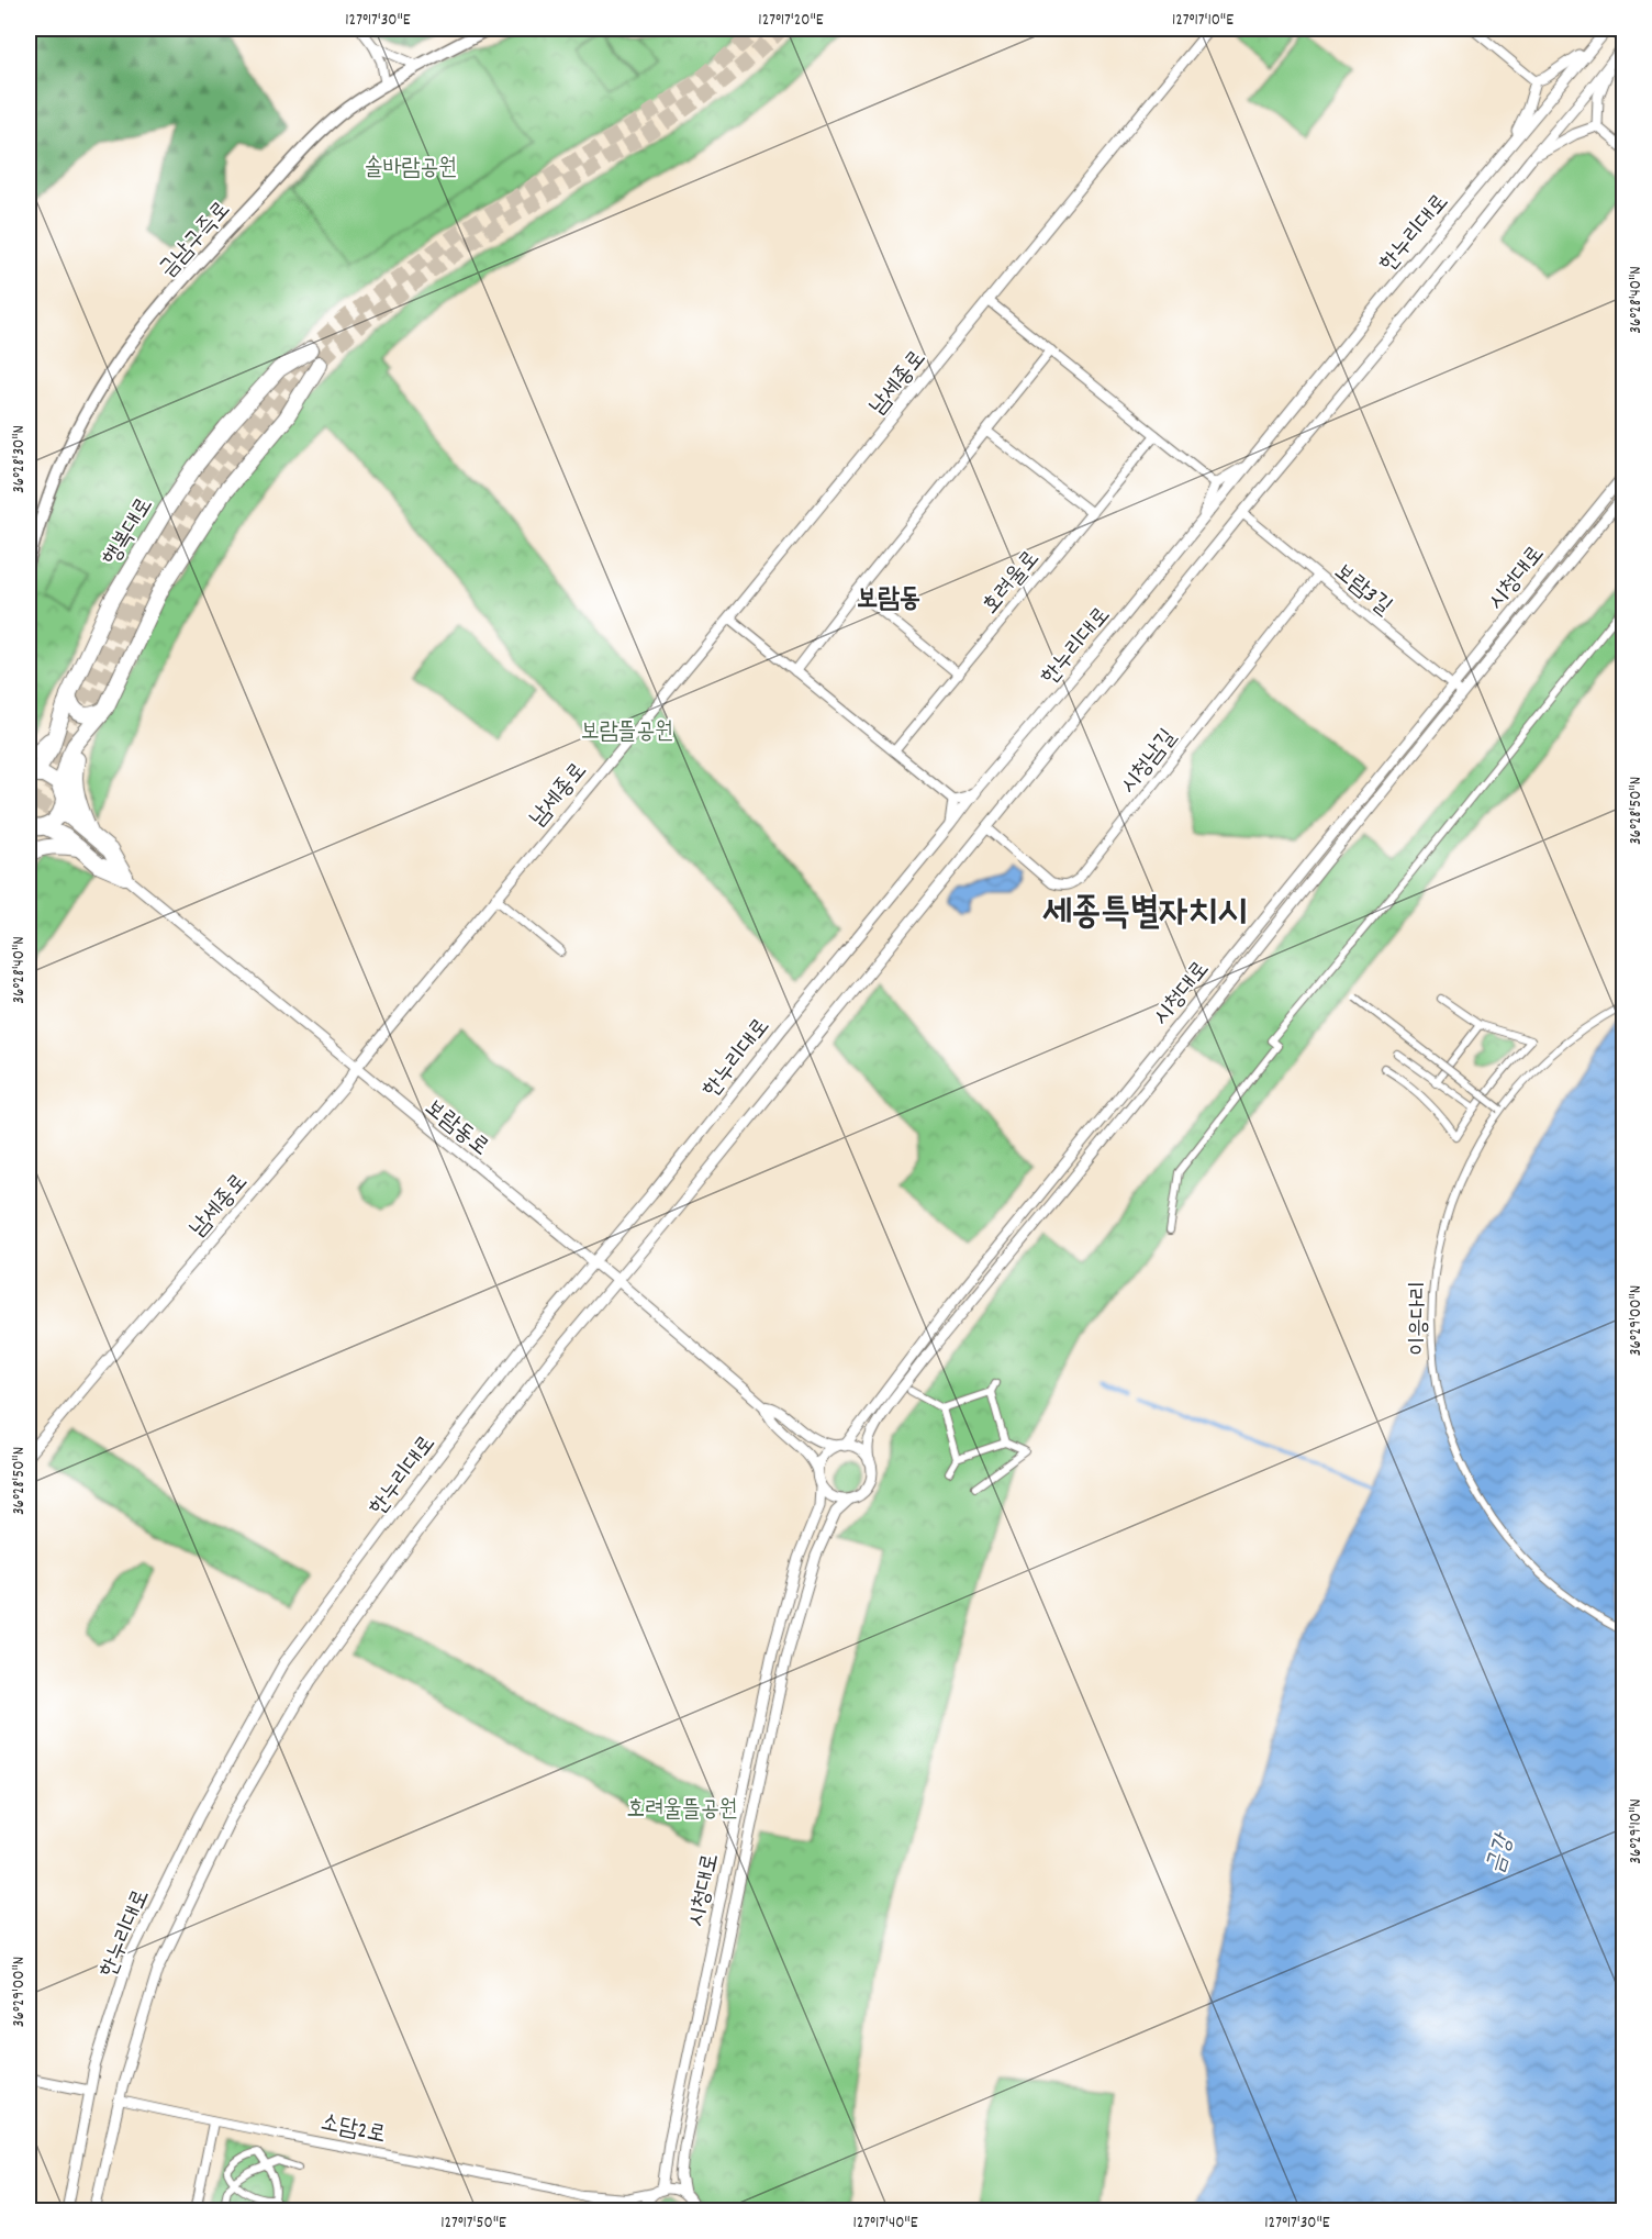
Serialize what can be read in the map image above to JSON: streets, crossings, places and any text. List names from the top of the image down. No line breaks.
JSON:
{"streets":{"highway":["행복대로"],"main road":["금남구즉로"],"street":["한누리대로","남세종로","시청대로","호려울로","보람3길","시청남길","보람동로","이응다리","소담2로"]},"crossings":[["한누리대로","보람3길"],["한누리대로","시청남길"],["한누리대로","보람동로"],["한누리대로","소담2로"],["남세종로","보람동로"],["시청대로","보람3길"],["보람3길","시청남길"]],"districts":["보람동","세종특별자치시"],"water":["금강"],"parks":["솔바람공원","보람뜰공원","호려울뜰공원"],"coordinates":["127°17'30\"E","127°17'20\"E","127°17'10\"E","36°28'40\"N","36°28'30\"N","36°28'50\"N","36°29'00\"N","36°29'10\"N","127°17'50\"E","127°17'40\"E"]}
